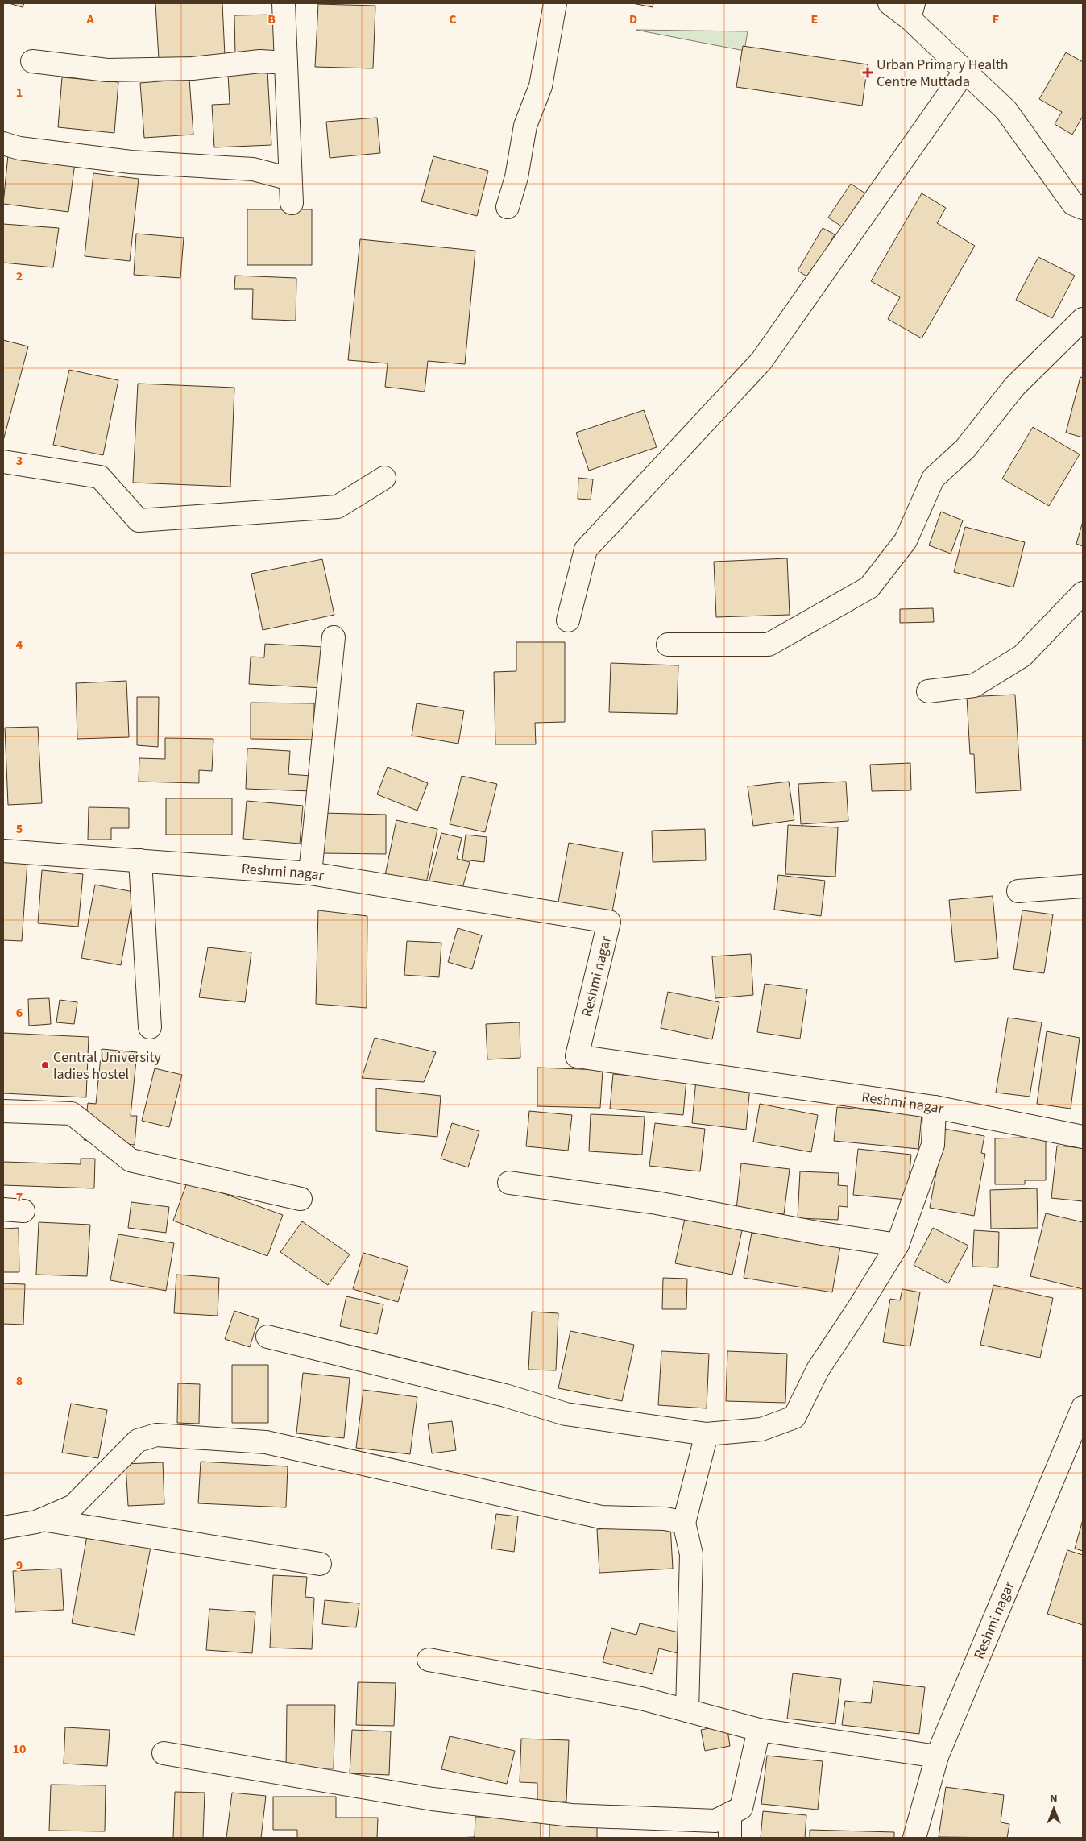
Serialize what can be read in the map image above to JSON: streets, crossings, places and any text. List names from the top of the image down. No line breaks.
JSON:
{"streets":{"street":["Reshmi nagar"]},"places":{"health":["Urban Primary Health Centre Muttada"],"other":["Central University ladies hostel"]},"north":"top","grid":{"columns":["A","B","C","D","E","F"],"rows":["1","2","3","4","5","6","7","8","9","10"]}}
